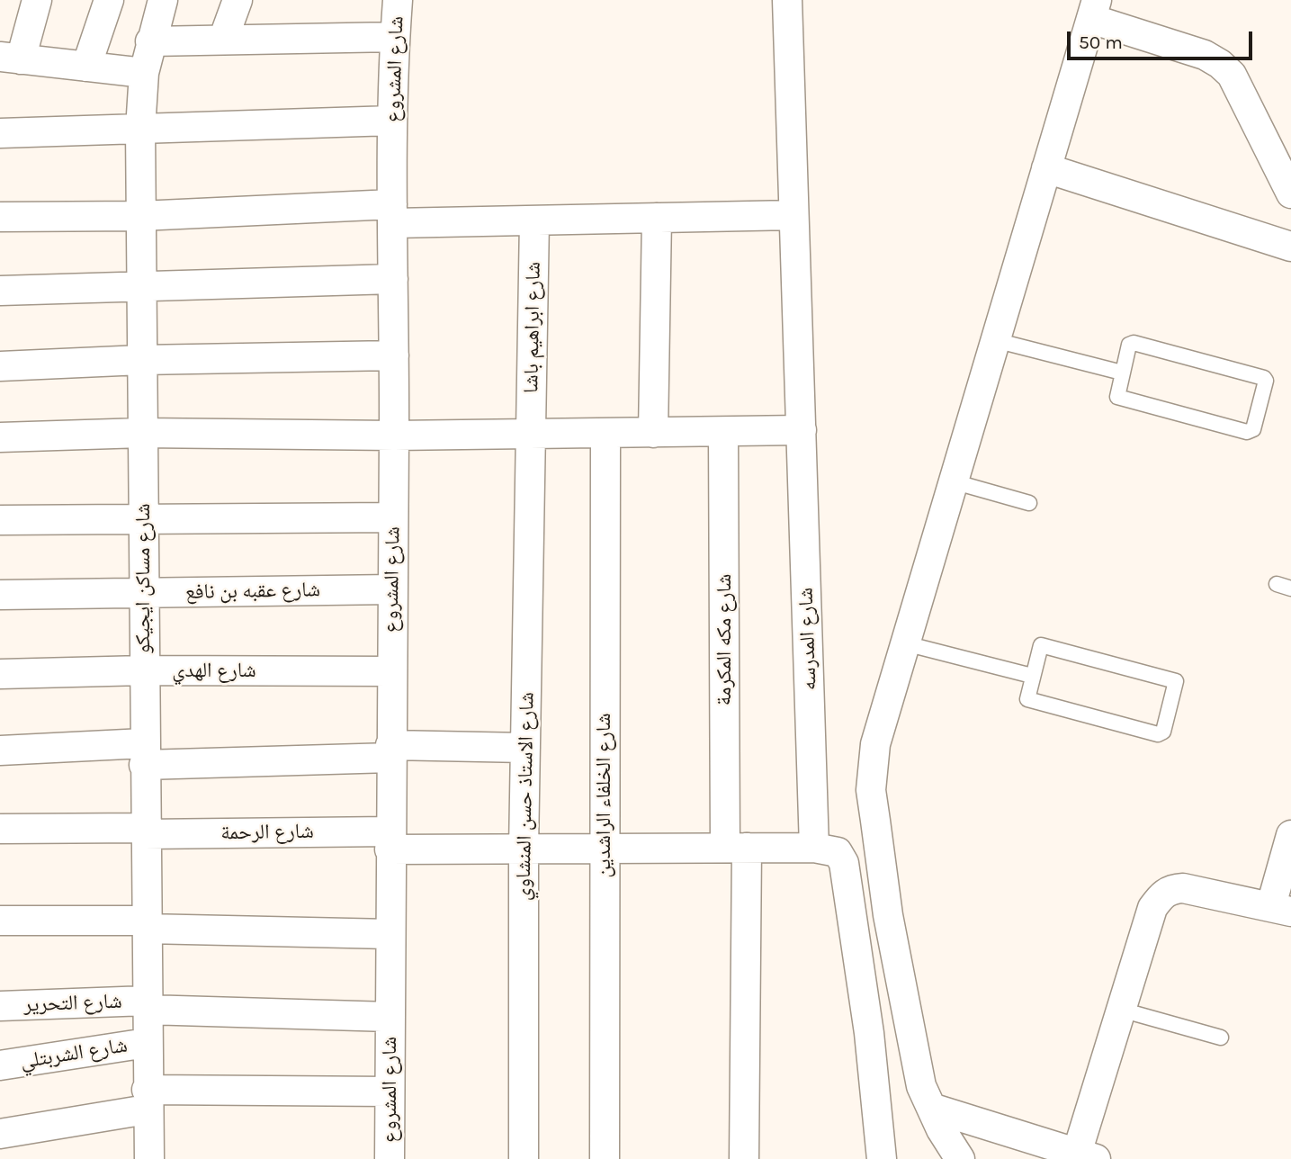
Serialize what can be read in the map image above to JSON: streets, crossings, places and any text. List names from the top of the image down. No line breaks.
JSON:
{"streets":{"street":["شارع المشروع","شارع ابراهيم باشا","شارع مساكن ايجيكو","شارع عقبه بن نافع","شارع المدرسه","شارع مكه المكرمة","شارع الهدي","شارع الخلفاء الراشدين","شارع الاستاذ حسن المنشاوي","شارع الرحمة","شارع التحرير","شارع الشربتلي"]},"crossings":[["شارع المشروع","شارع عقبه بن نافع"],["شارع المشروع","شارع الهدي"],["شارع المشروع","شارع الرحمة"],["شارع المشروع","شارع التحرير"],["شارع ابراهيم باشا","شارع الاستاذ حسن المنشاوي"],["شارع مساكن ايجيكو","شارع عقبه بن نافع"],["شارع مساكن ايجيكو","شارع الهدي"],["شارع مساكن ايجيكو","شارع الرحمة"],["شارع مساكن ايجيكو","شارع التحرير"],["شارع مساكن ايجيكو","شارع الشربتلي"],["شارع المدرسه","شارع الرحمة"],["شارع مكه المكرمة","شارع الرحمة"],["شارع الخلفاء الراشدين","شارع الرحمة"],["شارع الاستاذ حسن المنشاوي","شارع الرحمة"]],"scale_bar":"50 m"}
